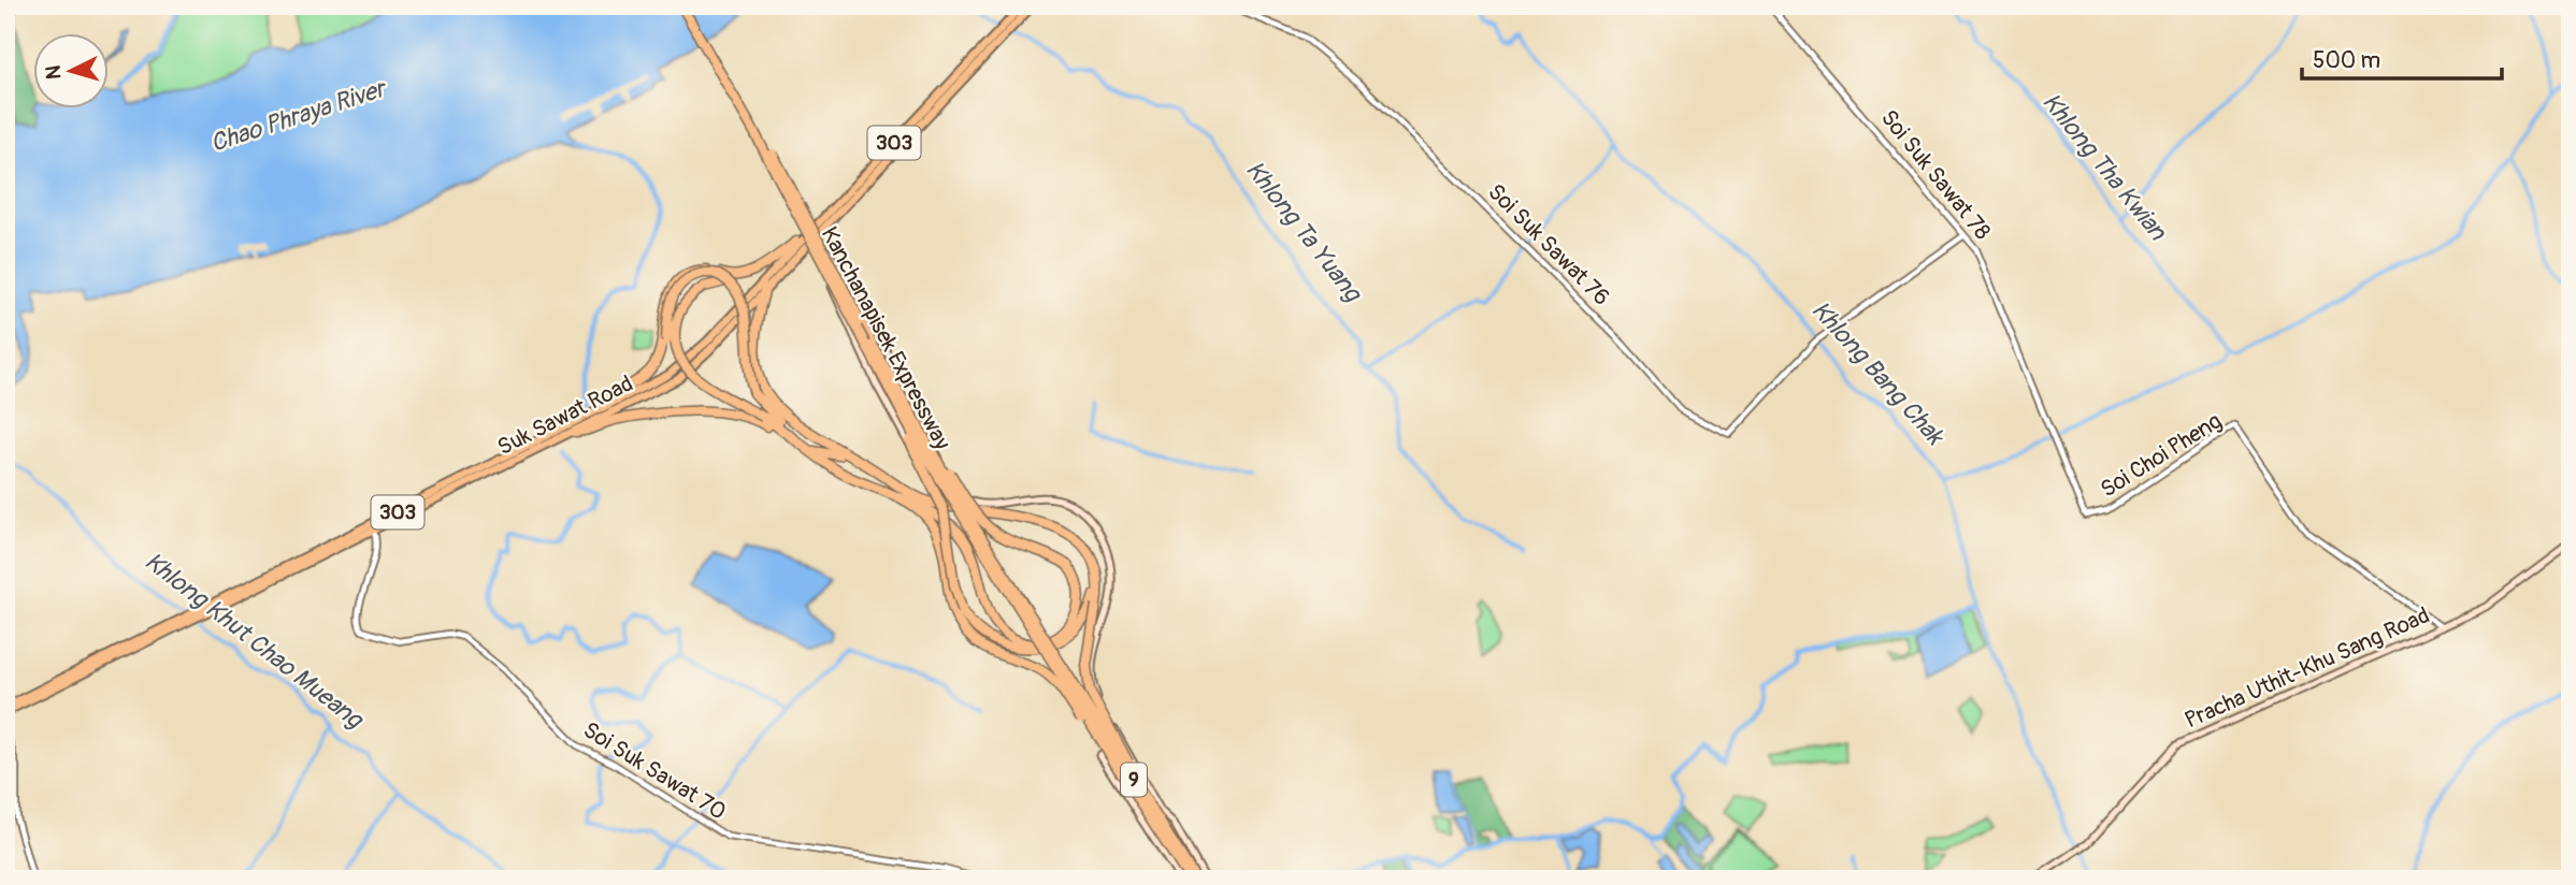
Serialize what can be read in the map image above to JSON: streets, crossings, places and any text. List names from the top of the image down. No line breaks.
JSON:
{"streets":{"highway":["Kanchanapisek Expressway","9"],"main road":["303","Suk Sawat Road","Pracha Uthit-Khu Sang Road"],"street":["Soi Suk Sawat 78","Soi Suk Sawat 76","Soi Choi Pheng","Soi Suk Sawat 70"]},"crossings":[["Soi Suk Sawat 78","Soi Suk Sawat 76"],["Soi Suk Sawat 78","Soi Choi Pheng"],["Kanchanapisek Expressway","9"],["Suk Sawat Road","Soi Suk Sawat 70"],["Soi Choi Pheng","Pracha Uthit-Khu Sang Road"]],"water":["Chao Phraya River","Khlong Tha Kwian","Khlong Ta Yuang","Khlong Bang Chak","Khlong Khut Chao Mueang"],"scale_bar":"500 m","north":"left"}
